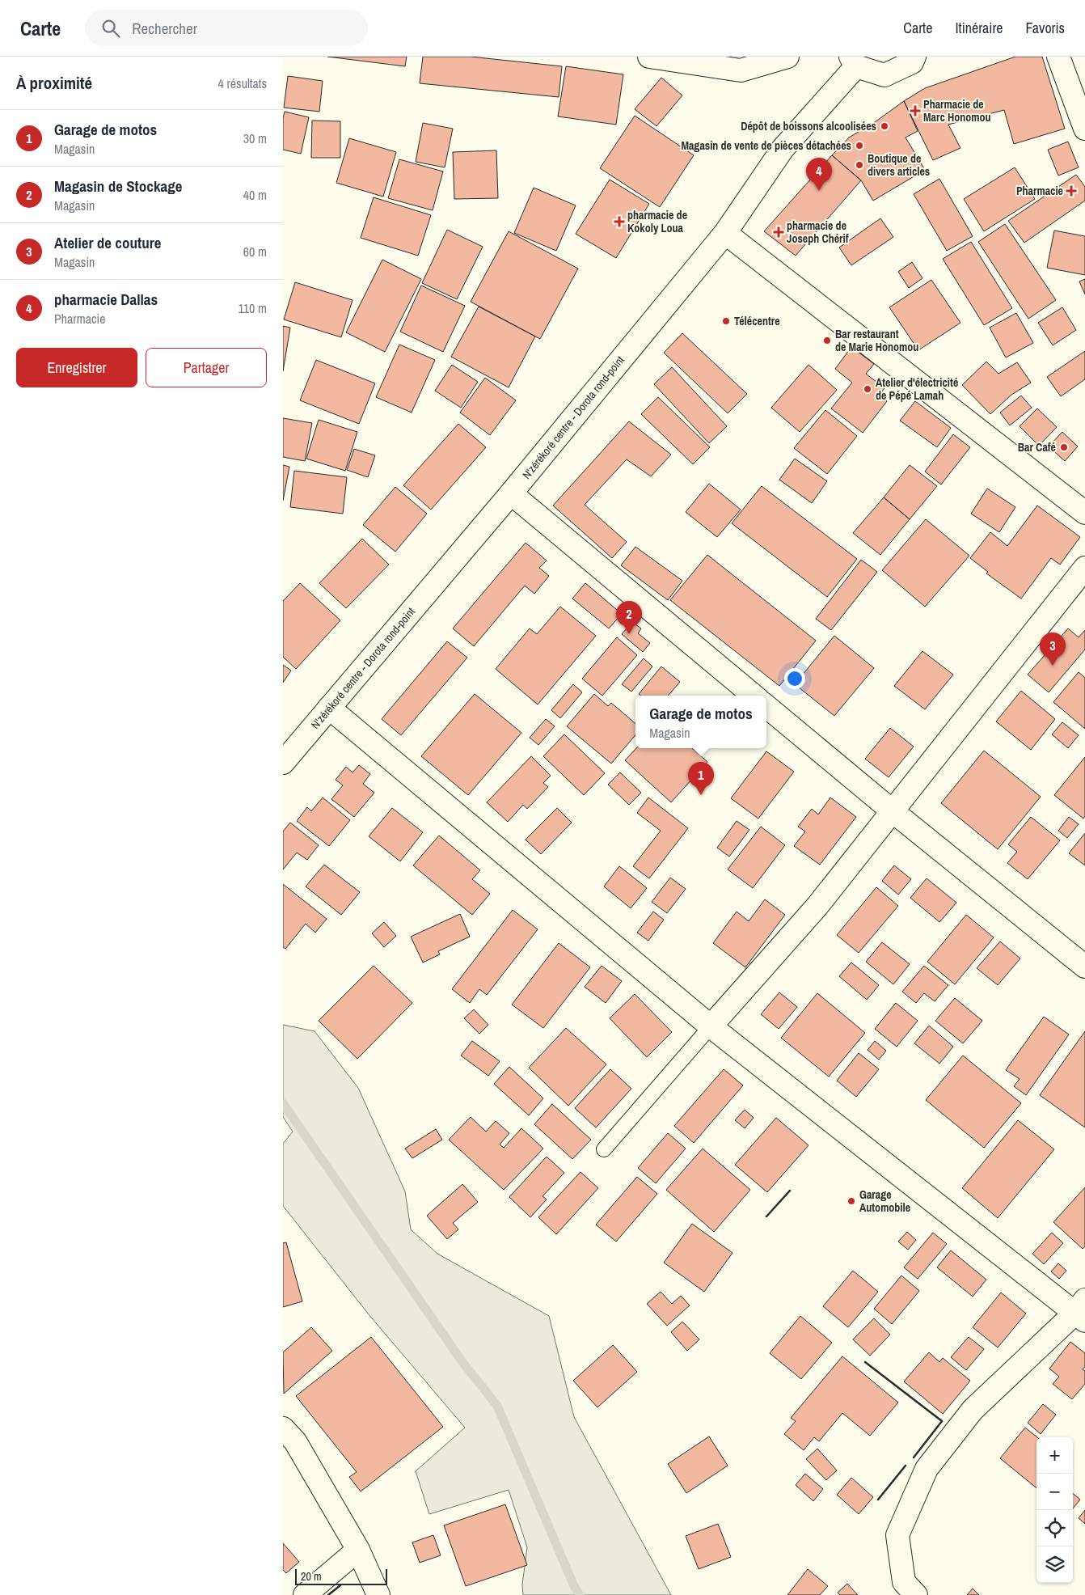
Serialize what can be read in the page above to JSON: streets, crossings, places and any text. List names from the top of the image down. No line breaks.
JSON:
{"streets":{"main road":["N'zérékoré centre - Dorota rond-point"]},"places":{"health":["Pharmacie de Marc Honomou","Pharmacie","pharmacie de Kokoly Loua","pharmacie de Joseph Chérif"],"other":["Dépôt de boissons alcoolisées","Magasin de vente de pièces détachées","Boutique de divers articles","Télécentre","Bar restaurant de Marie Honomou","Atelier d'électricité de Pépé Lamah","Bar Café","Garage Automobile"]},"scale_bar":"20 m","page":{"header":"Carte","search":"Rechercher","nav":["Carte","Itinéraire","Favoris"],"heading":["À proximité","4 résultats"],"list":[{"mark":"1","name":"Garage de motos","note":"Magasin","value":"30 m"},{"mark":"2","name":"Magasin de Stockage","note":"Magasin","value":"40 m"},{"mark":"3","name":"Atelier de couture","note":"Magasin","value":"60 m"},{"mark":"4","name":"pharmacie Dallas","note":"Pharmacie","value":"110 m"}],"pins":["4","2","3","1"],"buttons":["Enregistrer","Partager"],"popup":["Garage de motos","Magasin"],"map_buttons":["+","−"],"scale":"20 m"}}
